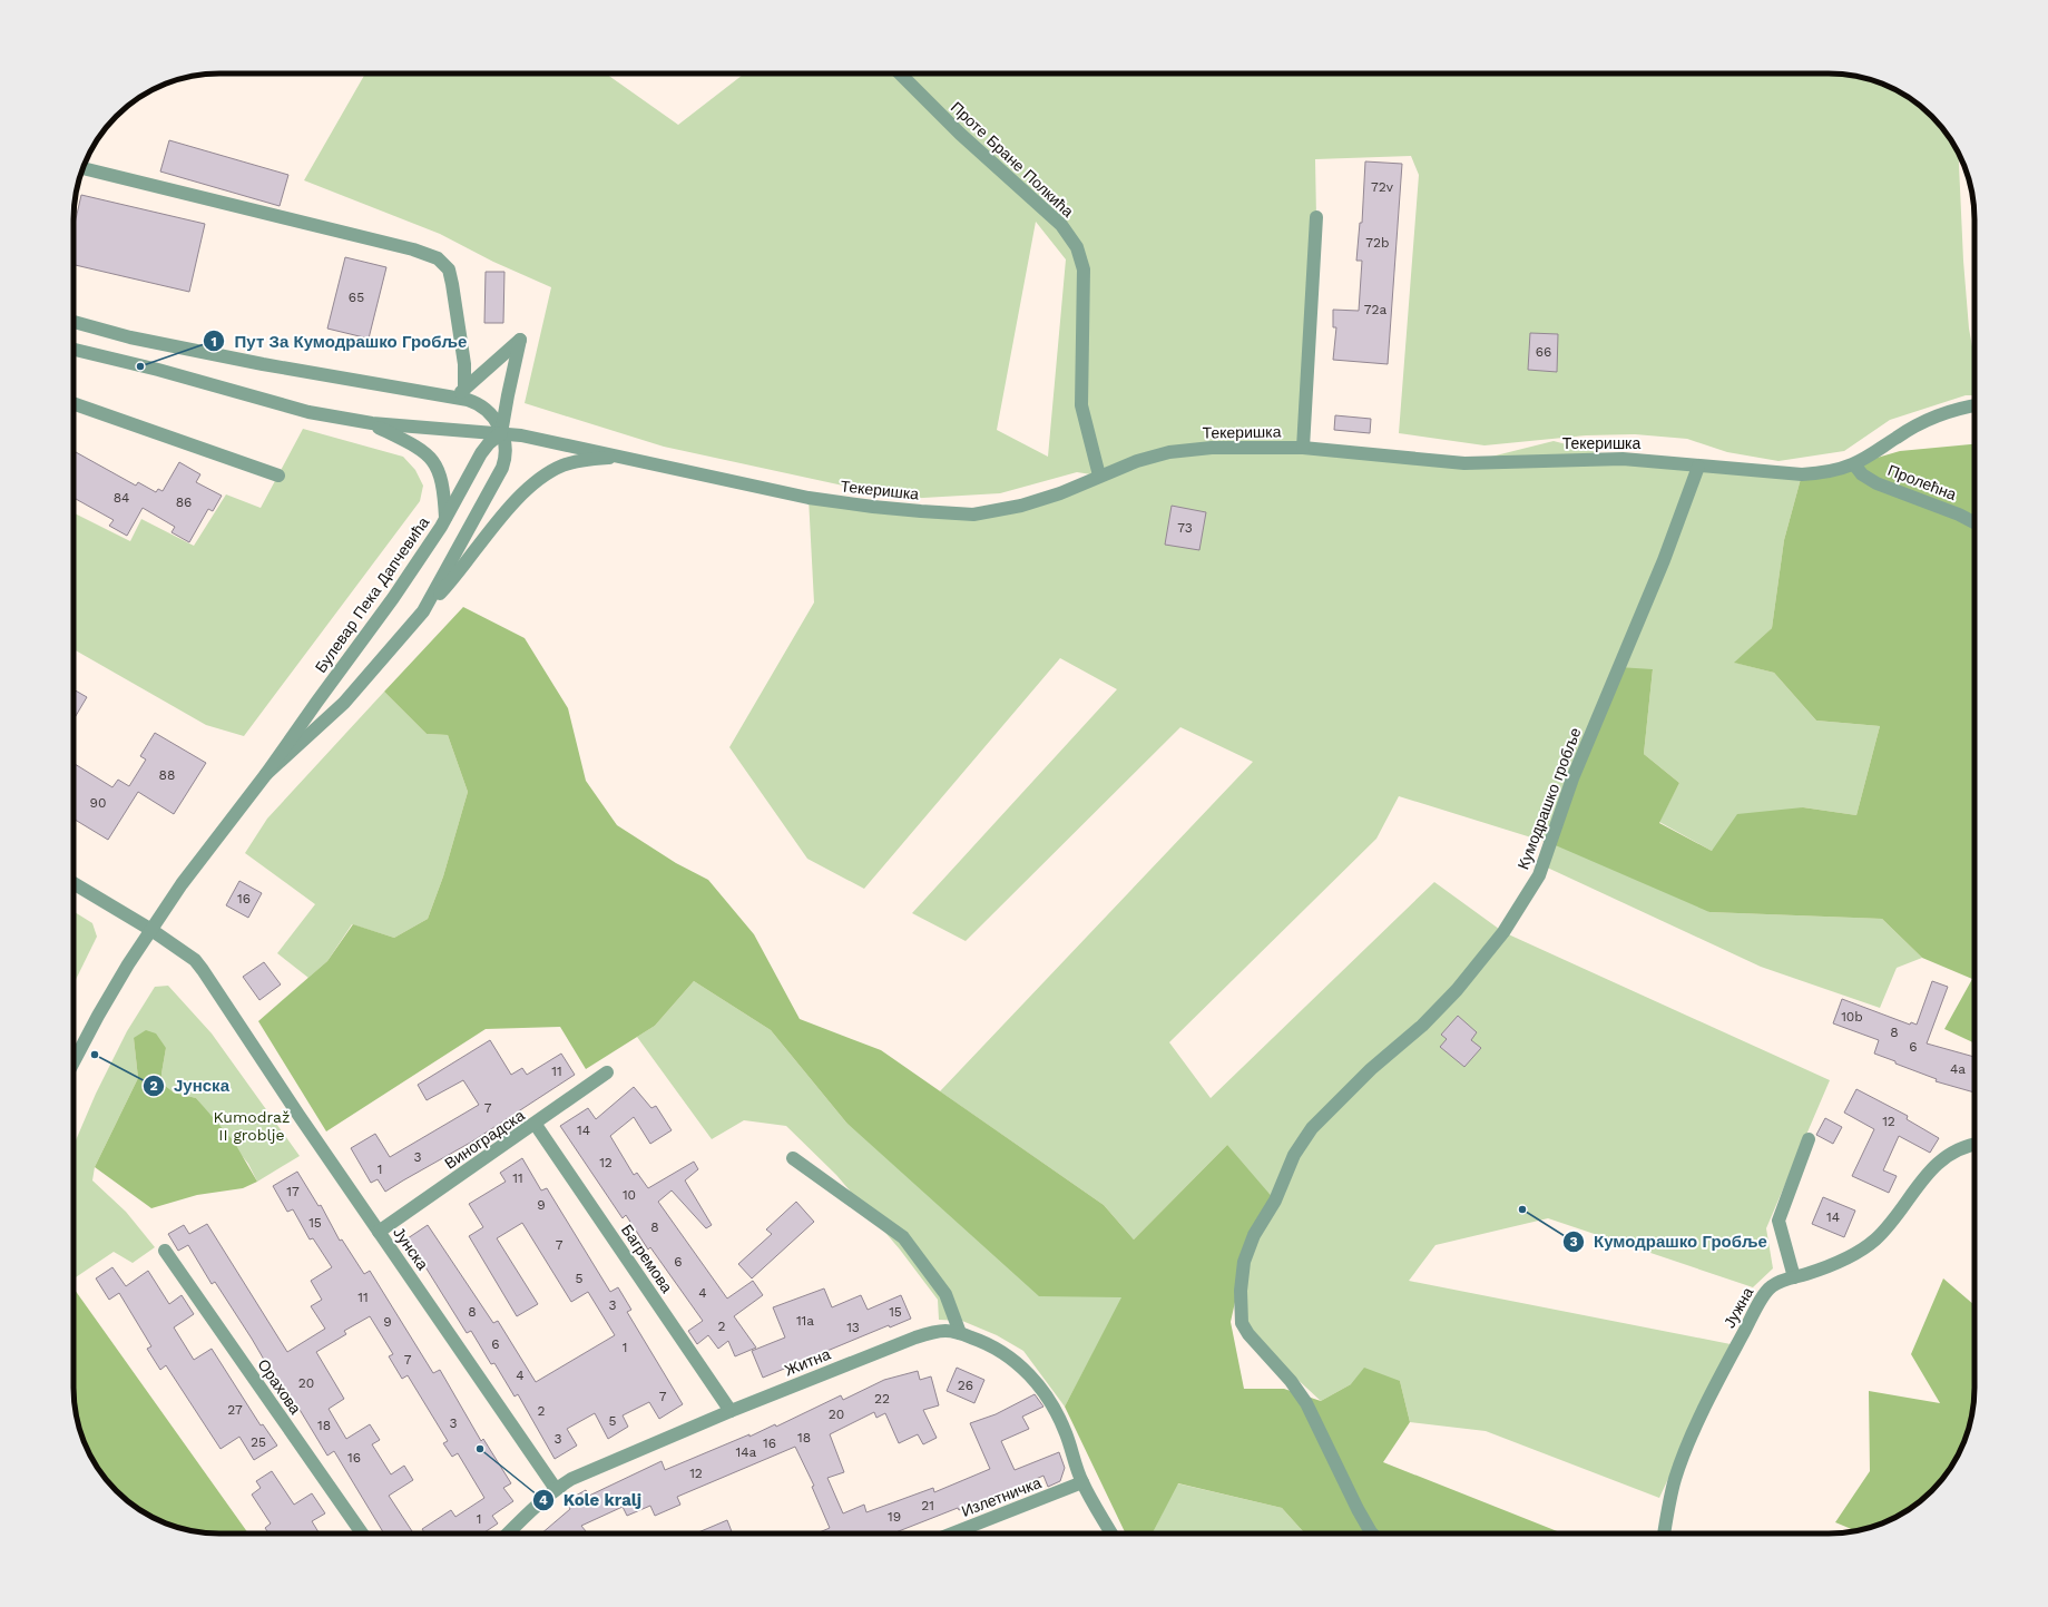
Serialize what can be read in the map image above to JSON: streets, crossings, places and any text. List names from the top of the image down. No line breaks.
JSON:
{"streets":{"street":["Проте Бране Полкића","Текеришка","Пролећна","Булевар Пека Дапчевића","Кумодрашко гробље","Виноградска","Јунска","Багремова","Јужна","Житна","Орахова","Излетничка"]},"crossings":[["Проте Бране Полкића","Текеришка"],["Текеришка","Пролећна"],["Текеришка","Булевар Пека Дапчевића"],["Текеришка","Кумодрашко гробље"],["Булевар Пека Дапчевића","Јунска"],["Виноградска","Јунска"],["Виноградска","Багремова"],["Јунска","Житна"],["Багремова","Житна"],["Житна","Излетничка"]],"parks":["Kumodraž II groblje"],"places":["Пут За Кумодрашко Гробље","Јунска","Кумодрашко Гробље","Kole kralj"],"house_numbers":["72v","72b","65","72a","66","84","86","73","88","90","16","10b","8","6","4a","11","7","12","14","3","12","1","11","17","10","9","14","15","8","7","6","5","4","11","3","8","15","11a","9","2","13","6","1","7","4","20","26","7","22","27","2","20","5","3","18","18","3","25","16","14a","16","12","21","19","1"]}
